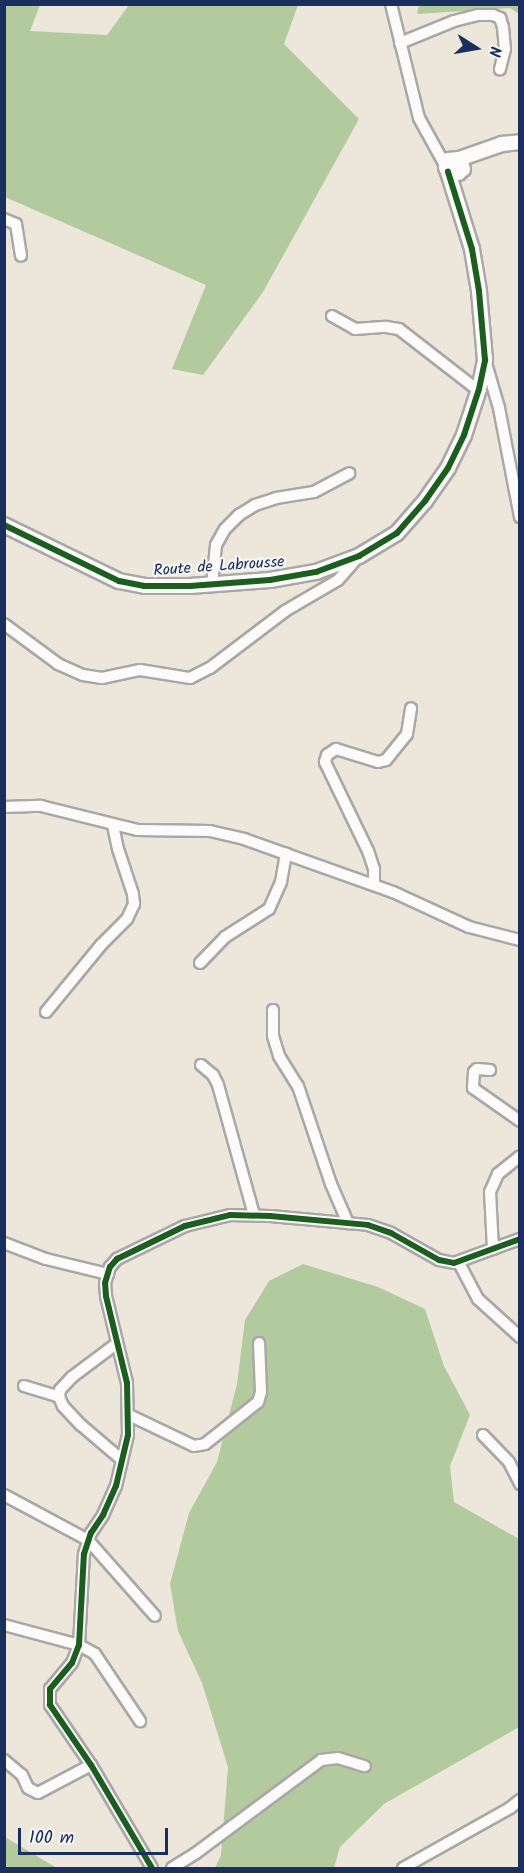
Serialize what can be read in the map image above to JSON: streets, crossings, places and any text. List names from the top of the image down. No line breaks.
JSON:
{"streets":{"street":["Route de Labrousse"]},"scale_bar":"100 m","north":"right"}
